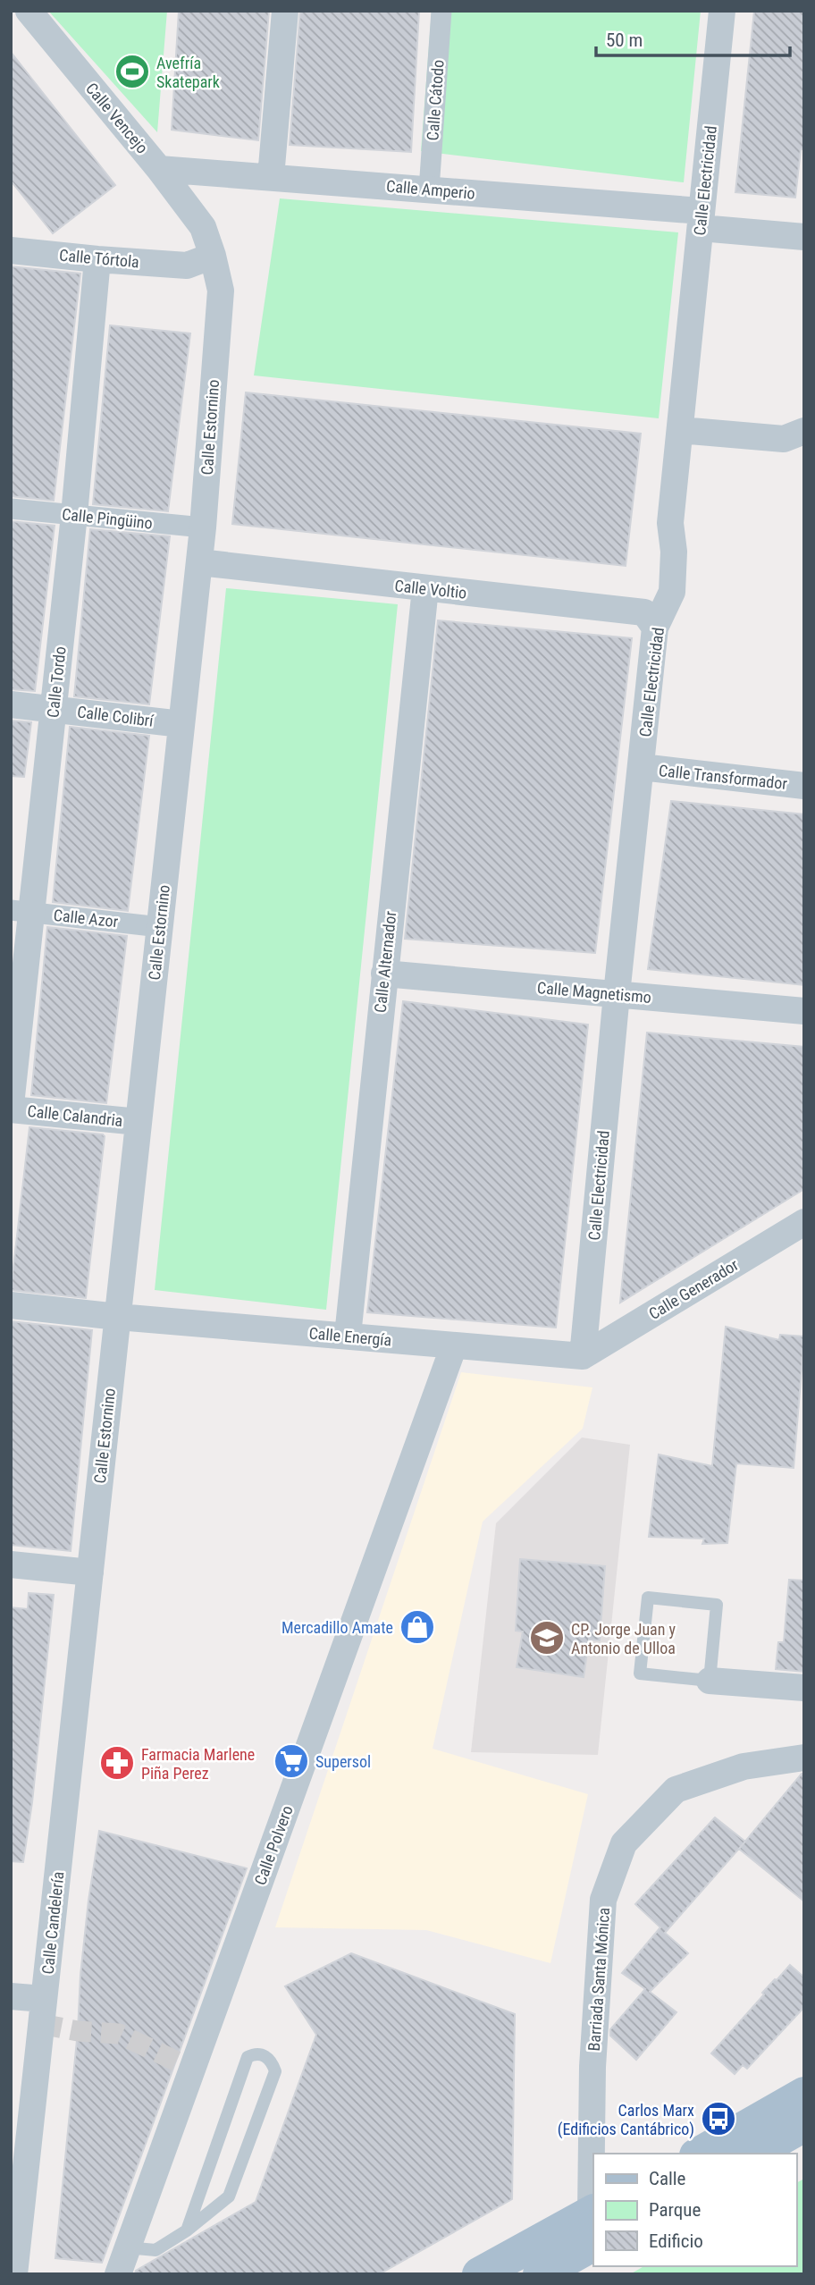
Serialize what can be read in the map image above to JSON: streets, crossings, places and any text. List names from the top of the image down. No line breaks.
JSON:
{"streets":{"street":["Calle Cátodo","Calle Vencejo","Calle Electricidad","Calle Amperio","Calle Tórtola","Calle Estornino","Calle Pingüino","Calle Voltio","Calle Tordo","Calle Colibrí","Calle Transformador","Calle Azor","Calle Alternador","Calle Magnetismo","Calle Calandria","Calle Generador","Calle Energía","Calle Polvero","Calle Candelería","Barriada Santa Mónica"]},"crossings":[["Calle Cátodo","Calle Amperio"],["Calle Vencejo","Calle Amperio"],["Calle Vencejo","Calle Tórtola"],["Calle Vencejo","Calle Estornino"],["Calle Electricidad","Calle Amperio"],["Calle Electricidad","Calle Voltio"],["Calle Electricidad","Calle Transformador"],["Calle Electricidad","Calle Magnetismo"],["Calle Electricidad","Calle Generador"],["Calle Electricidad","Calle Energía"],["Calle Tórtola","Calle Estornino"],["Calle Tórtola","Calle Tordo"],["Calle Estornino","Calle Pingüino"],["Calle Estornino","Calle Voltio"],["Calle Estornino","Calle Colibrí"],["Calle Estornino","Calle Azor"],["Calle Estornino","Calle Calandria"],["Calle Estornino","Calle Energía"],["Calle Estornino","Calle Candelería"],["Calle Pingüino","Calle Tordo"],["Calle Voltio","Calle Alternador"],["Calle Tordo","Calle Colibrí"],["Calle Tordo","Calle Azor"],["Calle Tordo","Calle Calandria"],["Calle Alternador","Calle Magnetismo"],["Calle Alternador","Calle Energía"],["Calle Generador","Calle Energía"],["Calle Energía","Calle Polvero"]],"places":{"sports":["Avefría Skatepark"],"shop":["Mercadillo Amate"],"school or university":["CP. Jorge Juan y Antonio de Ulloa"],"supermarket":["Supersol"],"pharmacy":["Farmacia Marlene Piña Perez"],"bus stop":["Carlos Marx (Edificios Cantábrico)"]},"legend":["Calle","Parque","Edificio"],"scale_bar":"50 m"}
